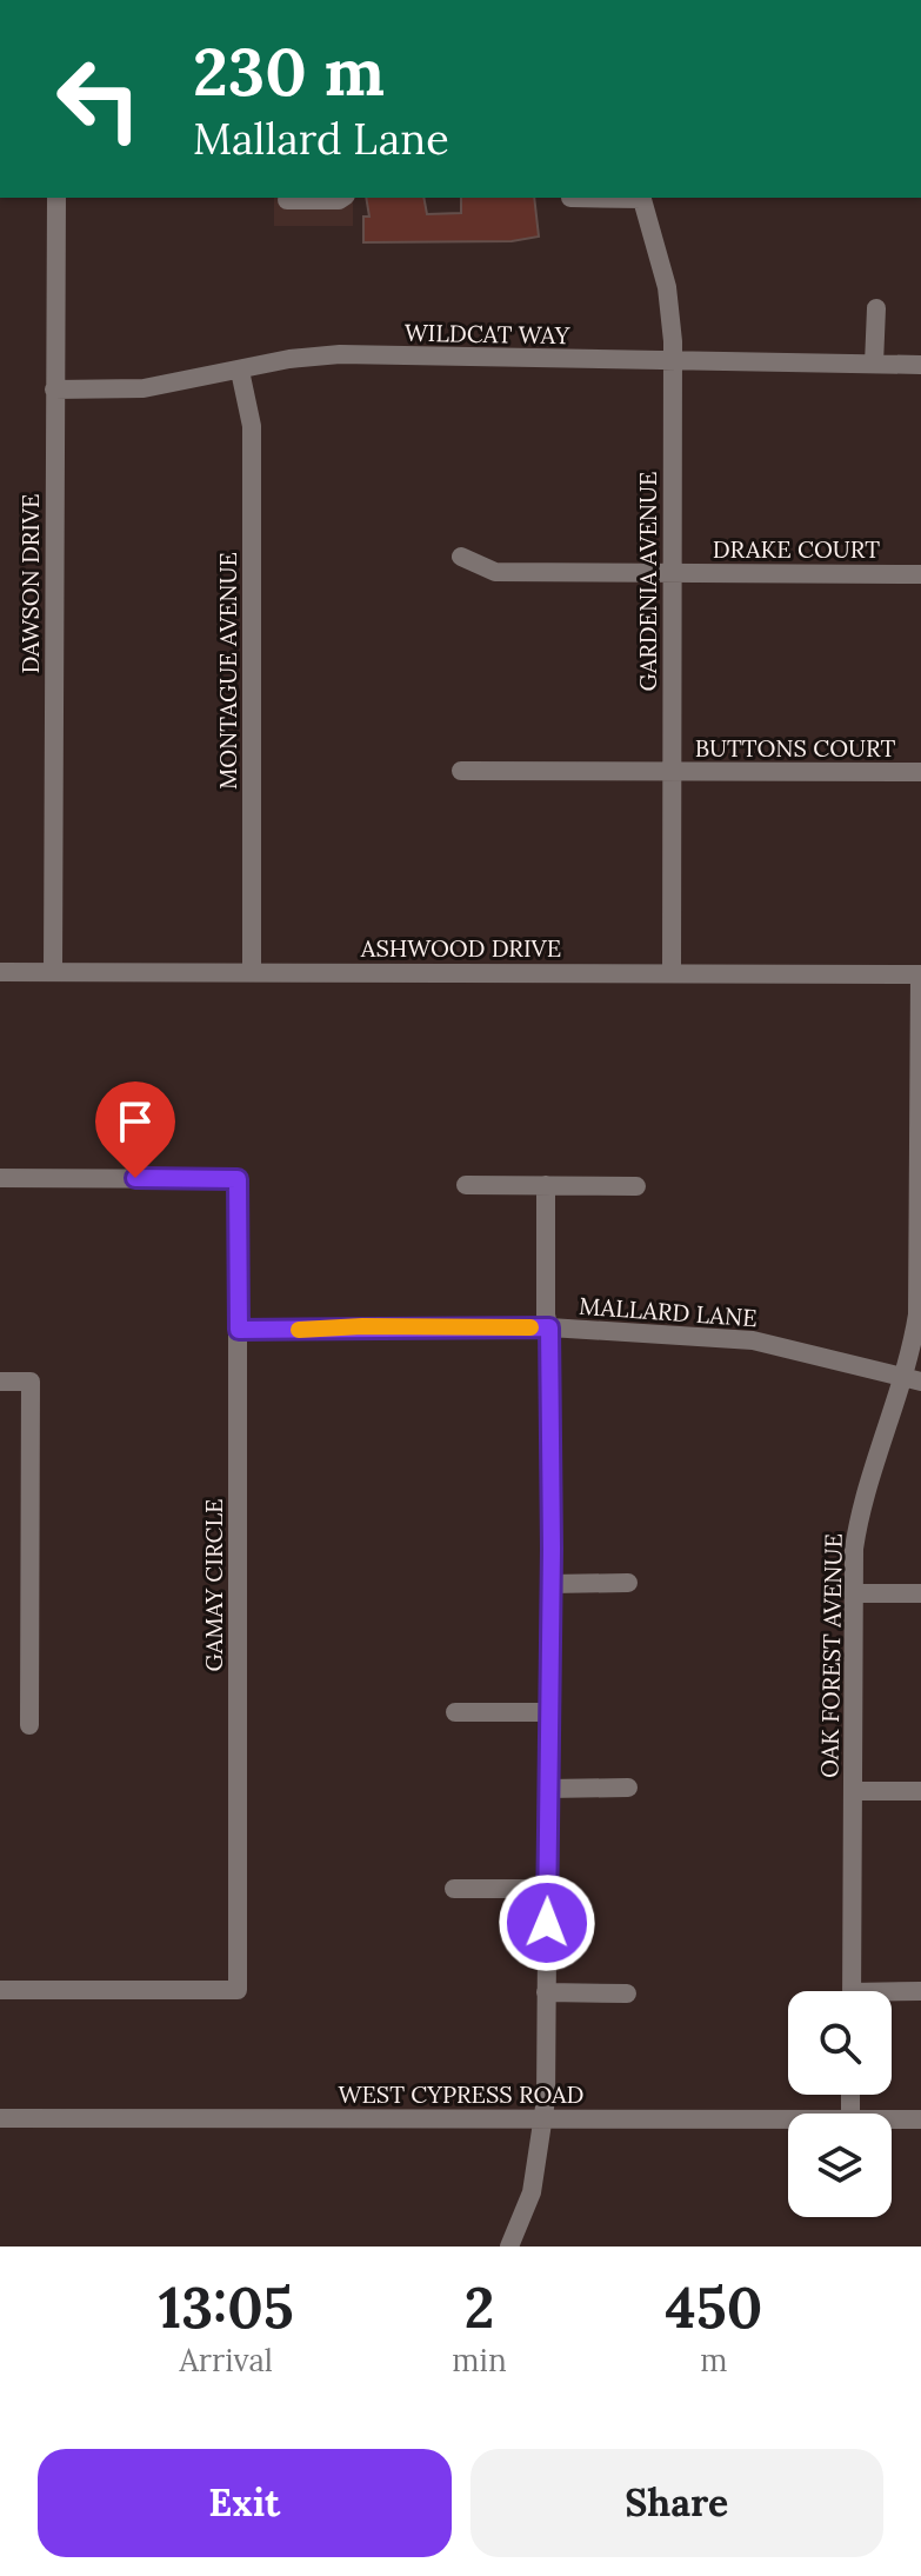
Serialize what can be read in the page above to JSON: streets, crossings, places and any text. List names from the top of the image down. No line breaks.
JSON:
{"streets":{"street":["WILDCAT WAY","DRAKE COURT","GARDENIA AVENUE","DAWSON DRIVE","MONTAGUE AVENUE","BUTTONS COURT","ASHWOOD DRIVE","MALLARD LANE","GAMAY CIRCLE","OAK FOREST AVENUE","WEST CYPRESS ROAD"]},"crossings":[["WILDCAT WAY","GARDENIA AVENUE"],["WILDCAT WAY","DAWSON DRIVE"],["WILDCAT WAY","MONTAGUE AVENUE"],["DRAKE COURT","GARDENIA AVENUE"],["GARDENIA AVENUE","BUTTONS COURT"],["GARDENIA AVENUE","ASHWOOD DRIVE"],["DAWSON DRIVE","ASHWOOD DRIVE"],["MONTAGUE AVENUE","ASHWOOD DRIVE"],["ASHWOOD DRIVE","OAK FOREST AVENUE"],["MALLARD LANE","GAMAY CIRCLE"],["MALLARD LANE","OAK FOREST AVENUE"]],"page":{"turn":["230 m","Mallard Lane"],"eta":["13:05","Arrival","2","min","450","m"],"buttons":["Exit","Share"]}}
